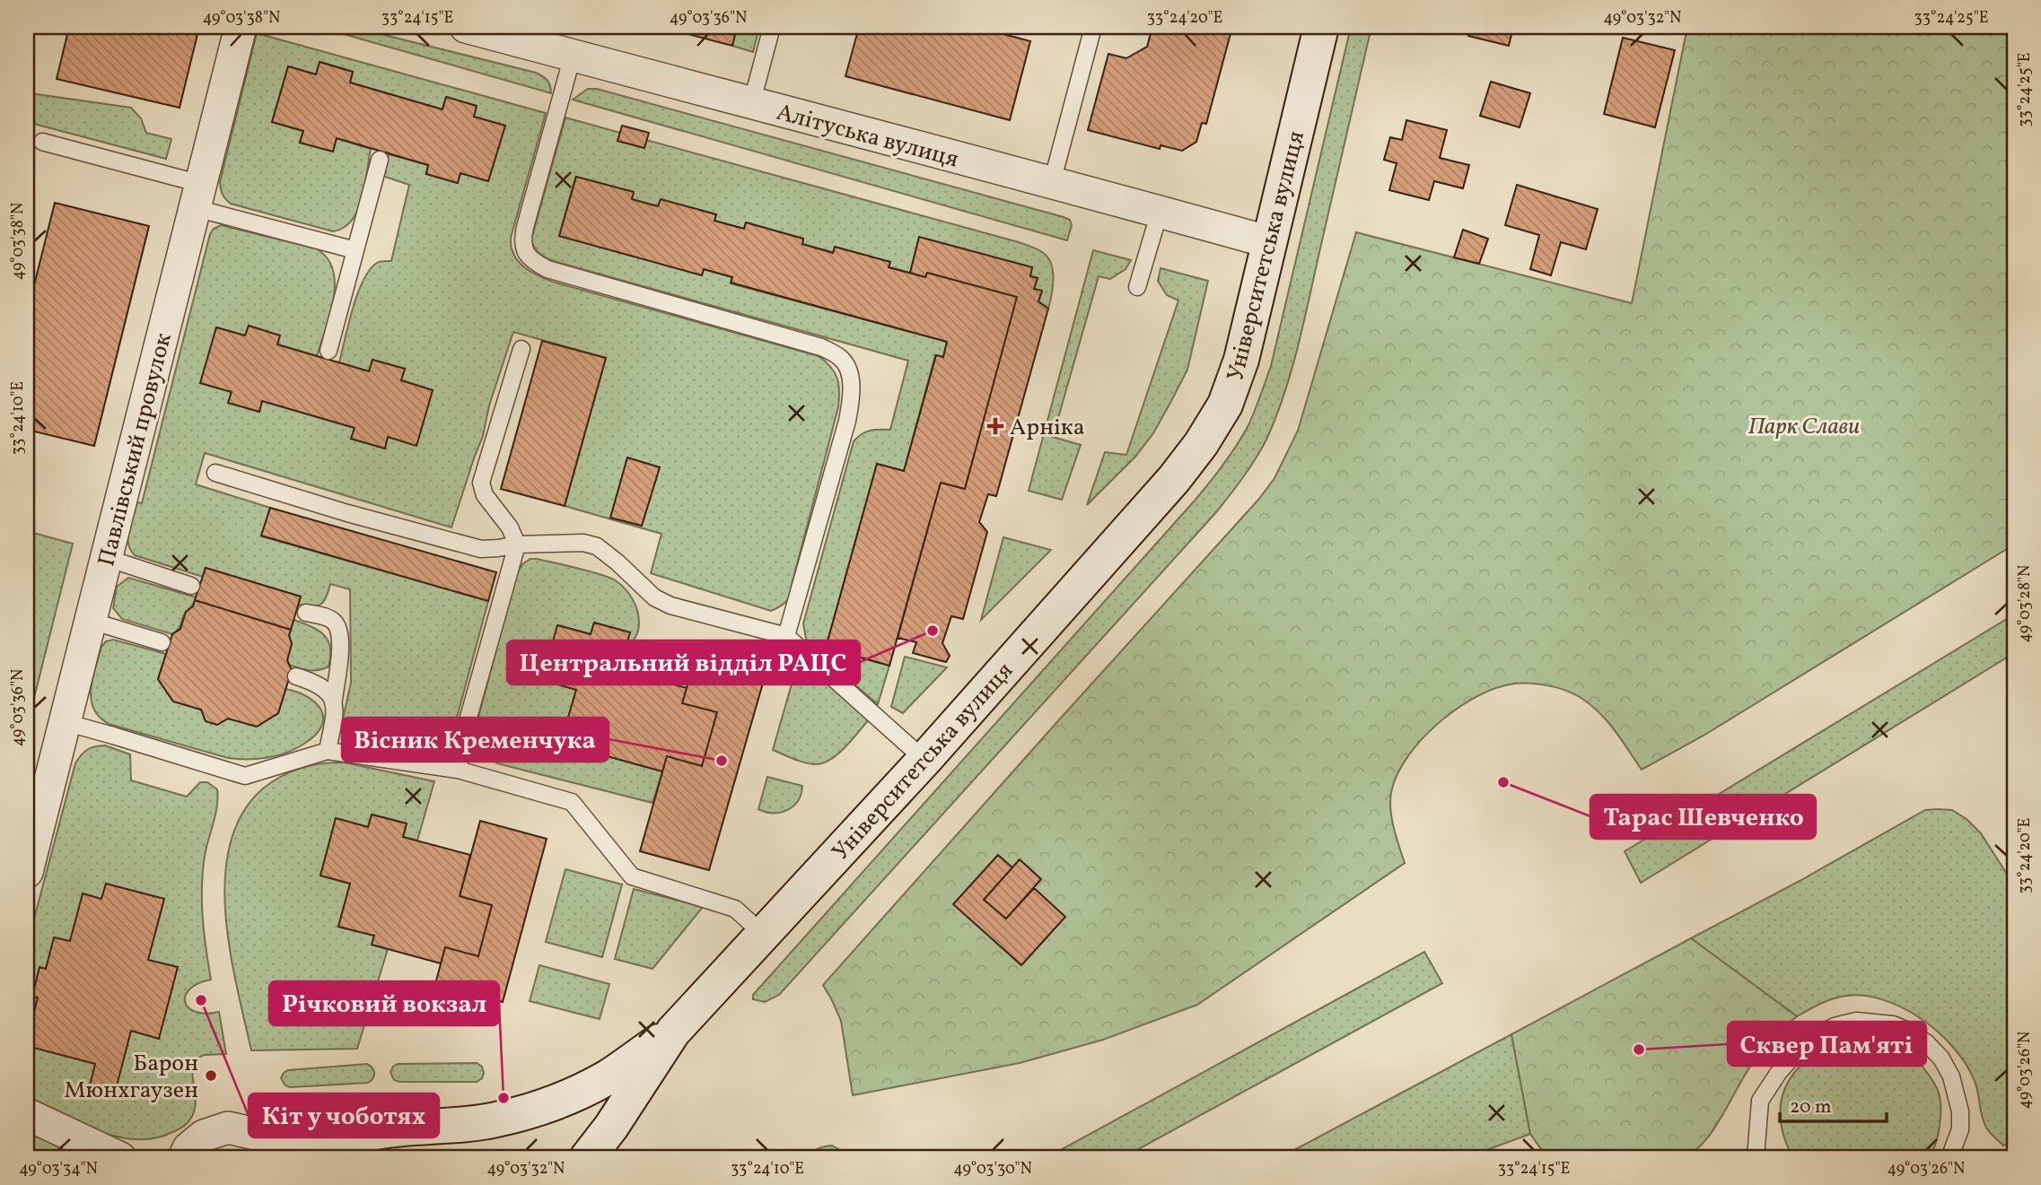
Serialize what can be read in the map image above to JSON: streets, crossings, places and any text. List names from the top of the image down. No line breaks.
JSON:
{"streets":{"street":["Алітуська вулиця","Університетська вулиця","Павлівський провулок"]},"crossings":[["Алітуська вулиця","Університетська вулиця"]],"parks":["Парк Слави"],"places":{"health":["Арніка"],"other":["Центральний відділ РАЦС","Вісник Кременчука","Тарас Шевченко","Кіт у чоботях","Сквер Пам'яті","Барон Мюнхгаузен","Річковий вокзал"]},"scale_bar":"20 m","coordinates":["49°03'38\"N","33°24'15\"E","49°03'36\"N","33°24'20\"E","49°03'32\"N","33°24'25\"E","33°24'10\"E","49°03'28\"N","49°03'26\"N","49°03'34\"N","49°03'30\"N"]}
